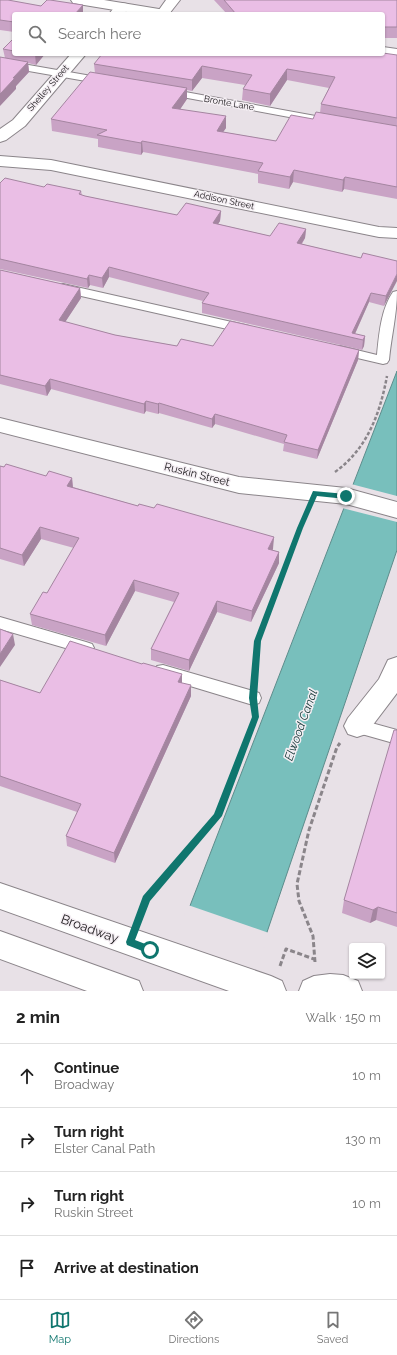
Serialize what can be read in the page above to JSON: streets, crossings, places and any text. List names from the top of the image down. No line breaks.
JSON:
{"streets":{"street":["Shelley Street","Addison Street","Ruskin Street","Broadway"],"lane":["Bronte Lane"]},"crossings":[["Shelley Street","Addison Street"]],"water":["Elwood Canal"],"page":{"search":"Search here","heading":["2 min","Walk · 150 m"],"list":[["Continue","Broadway","10 m"],["Turn right","Elster Canal Path","130 m"],["Turn right","Ruskin Street","10 m"],"Arrive at destination"],"nav":["Map","Directions","Saved"]}}
